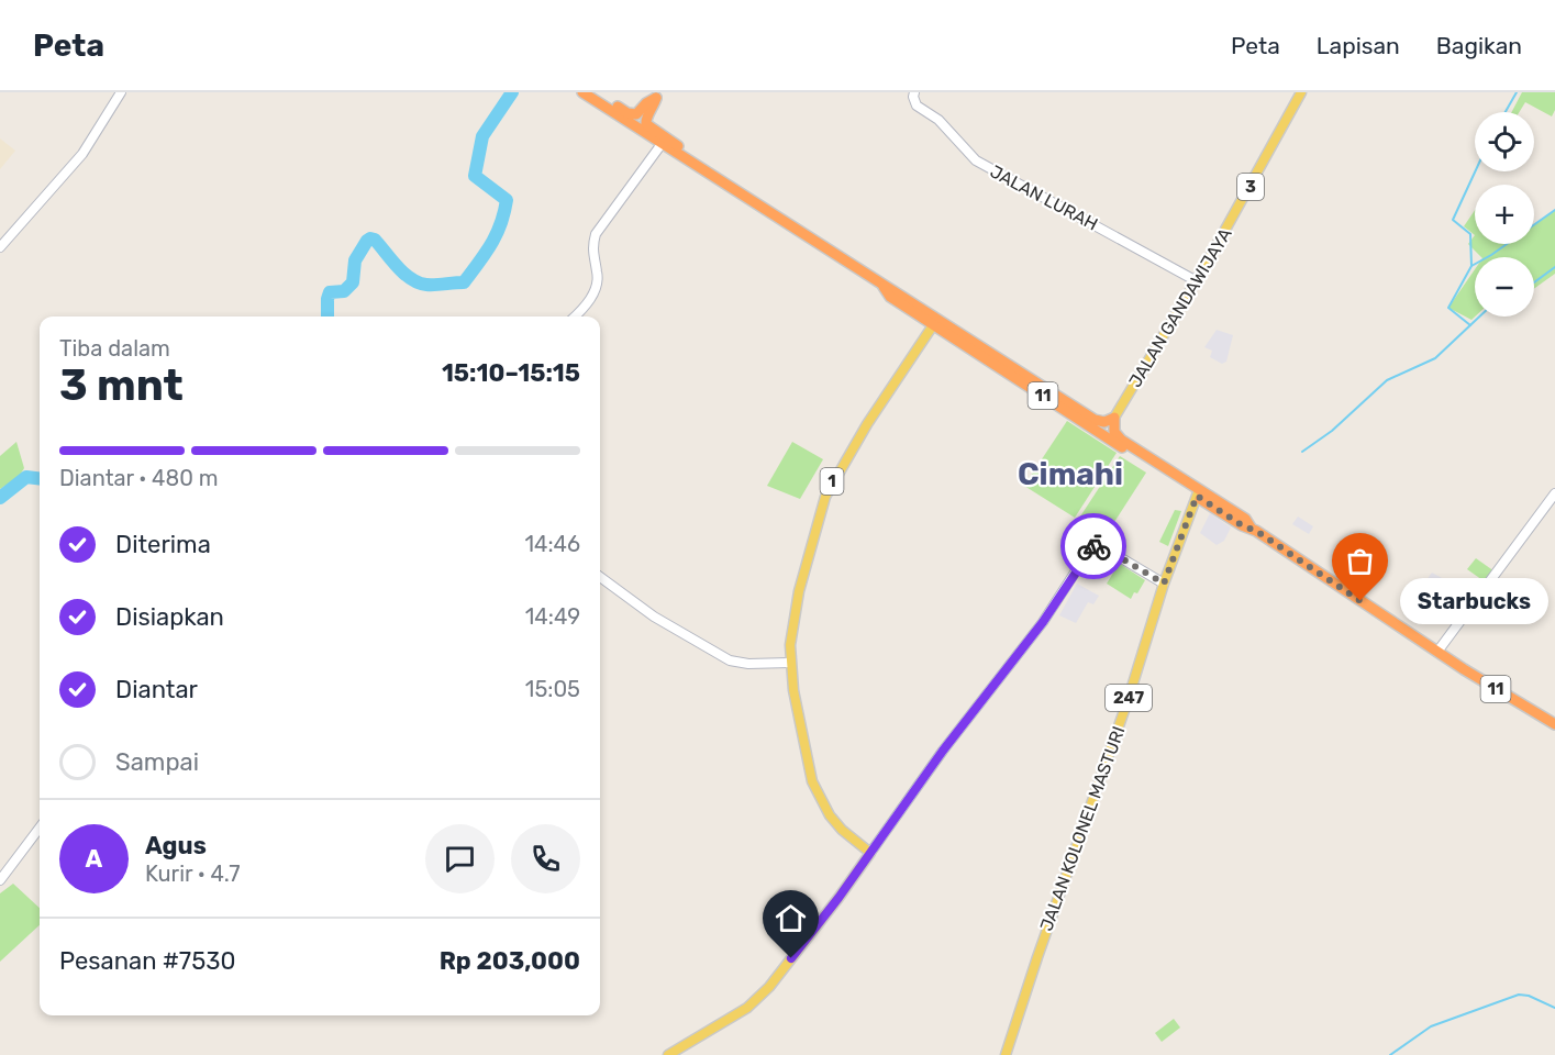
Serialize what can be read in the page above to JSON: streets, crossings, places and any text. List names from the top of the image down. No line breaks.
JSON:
{"streets":{"highway":["11"],"main road":["3","JALAN LURAH","JALAN GANDAWIJAYA","1","247","JALAN KOLONEL MASTURI"]},"crossings":[["JALAN LURAH","JALAN GANDAWIJAYA"],["JALAN GANDAWIJAYA","11"],["11","1"],["11","JALAN KOLONEL MASTURI"]],"districts":["Cimahi"],"places":["Starbucks"],"page":{"header":"Peta","nav":["Peta","Lapisan","Bagikan"],"map_buttons":["+","−"],"heading":["3 mnt","Tiba dalam","15:10–15:15"],"panel":["Agus","Kurir · 4.7","Pesanan #7530","Rp 203,000"],"bar":"Diantar · 480 m","list":[["Diterima","14:46"],["Disiapkan","14:49"],["Diantar","15:05"],"Sampai"],"bubble":"Starbucks","round":"A"}}
